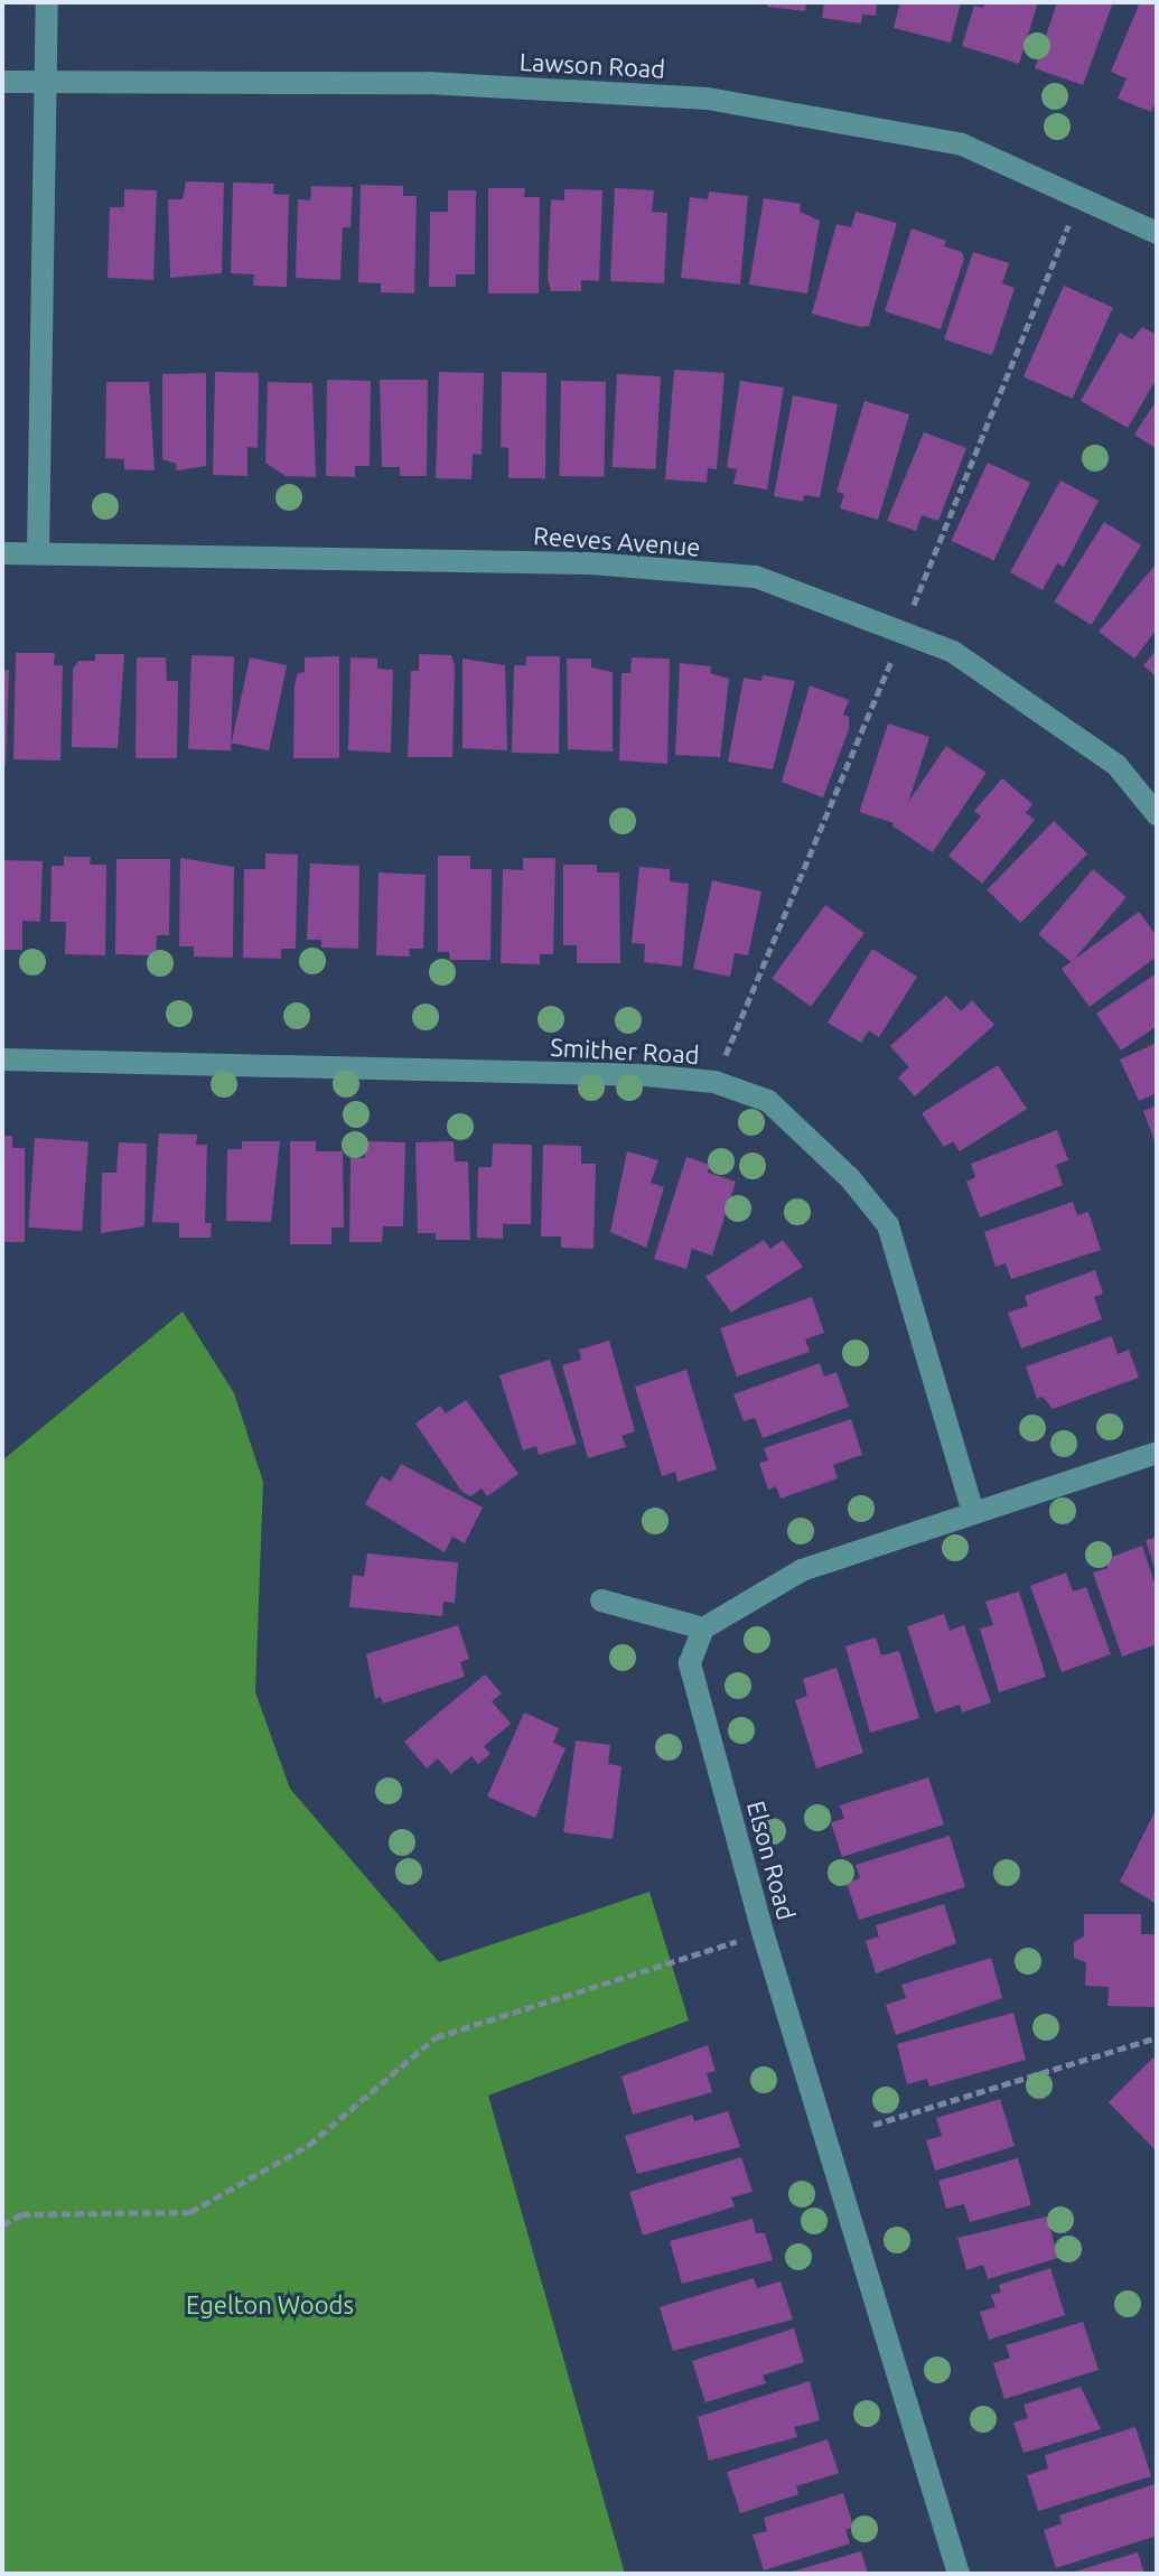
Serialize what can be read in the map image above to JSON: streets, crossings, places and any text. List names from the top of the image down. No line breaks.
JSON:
{"streets":{"street":["Lawson Road","Reeves Avenue","Smither Road","Elson Road"]},"parks":["Egelton Woods"]}
